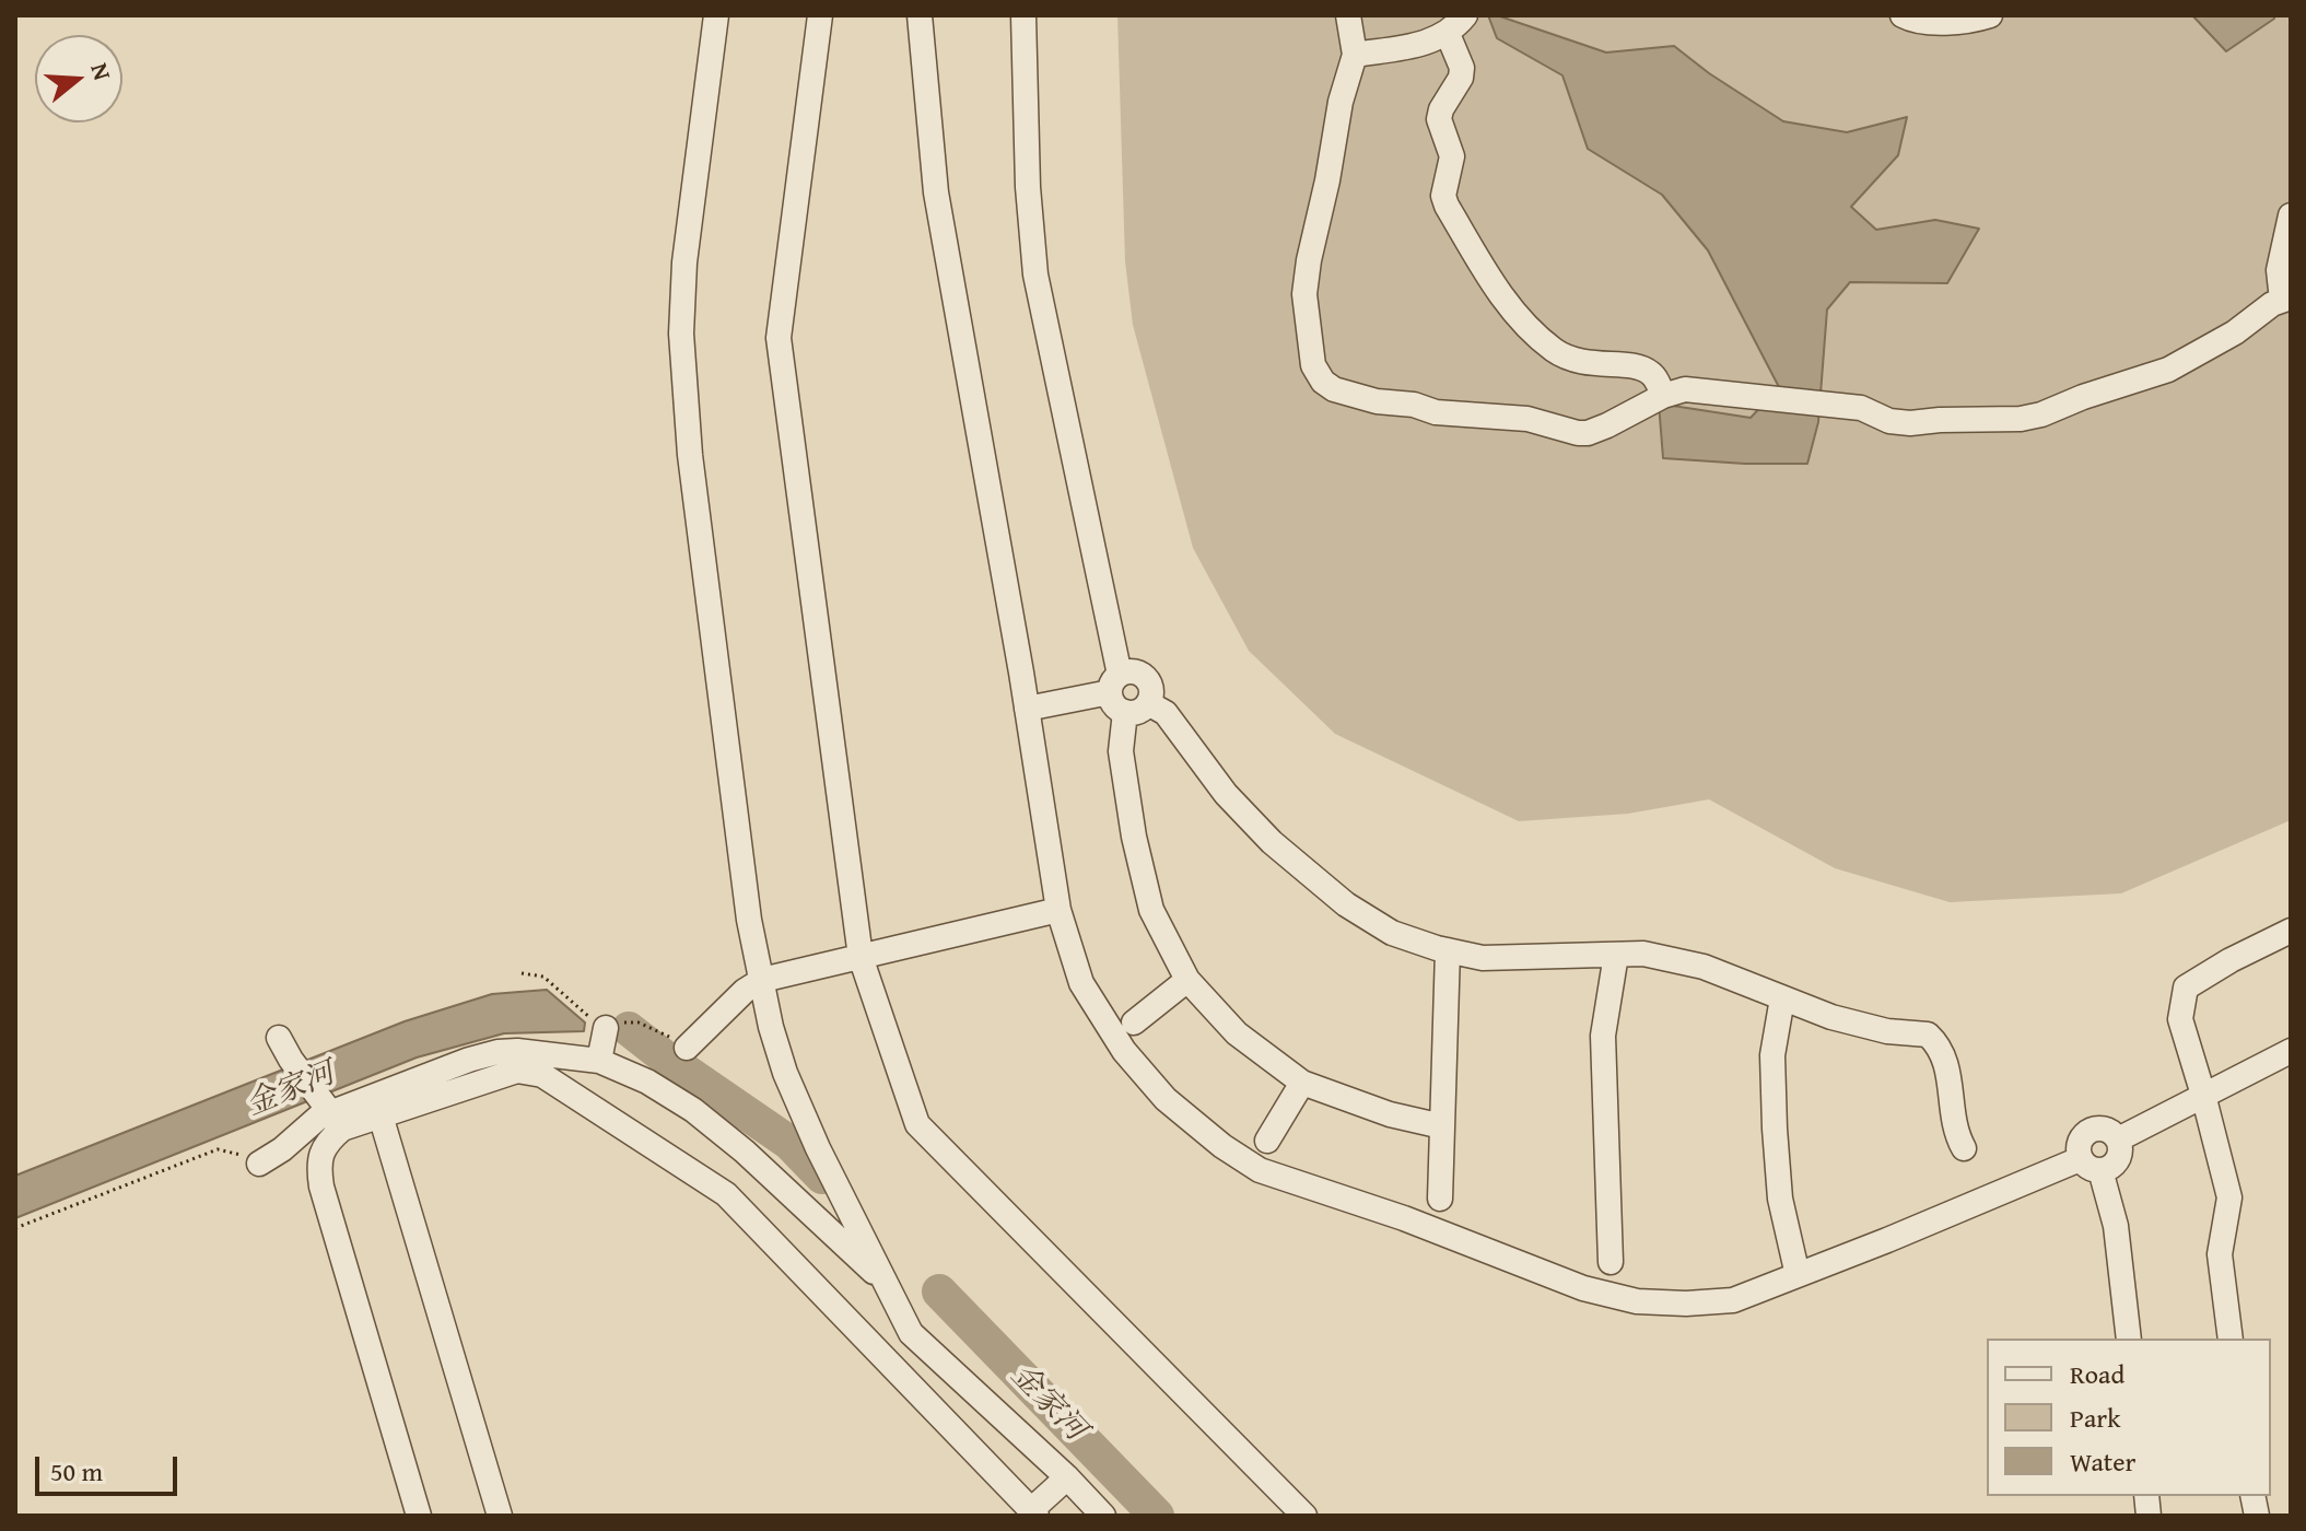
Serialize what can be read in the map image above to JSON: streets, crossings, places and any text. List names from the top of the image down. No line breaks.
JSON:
{"water":["金家河"],"legend":["Road","Park","Water"],"scale_bar":"50 m","north":"right"}
